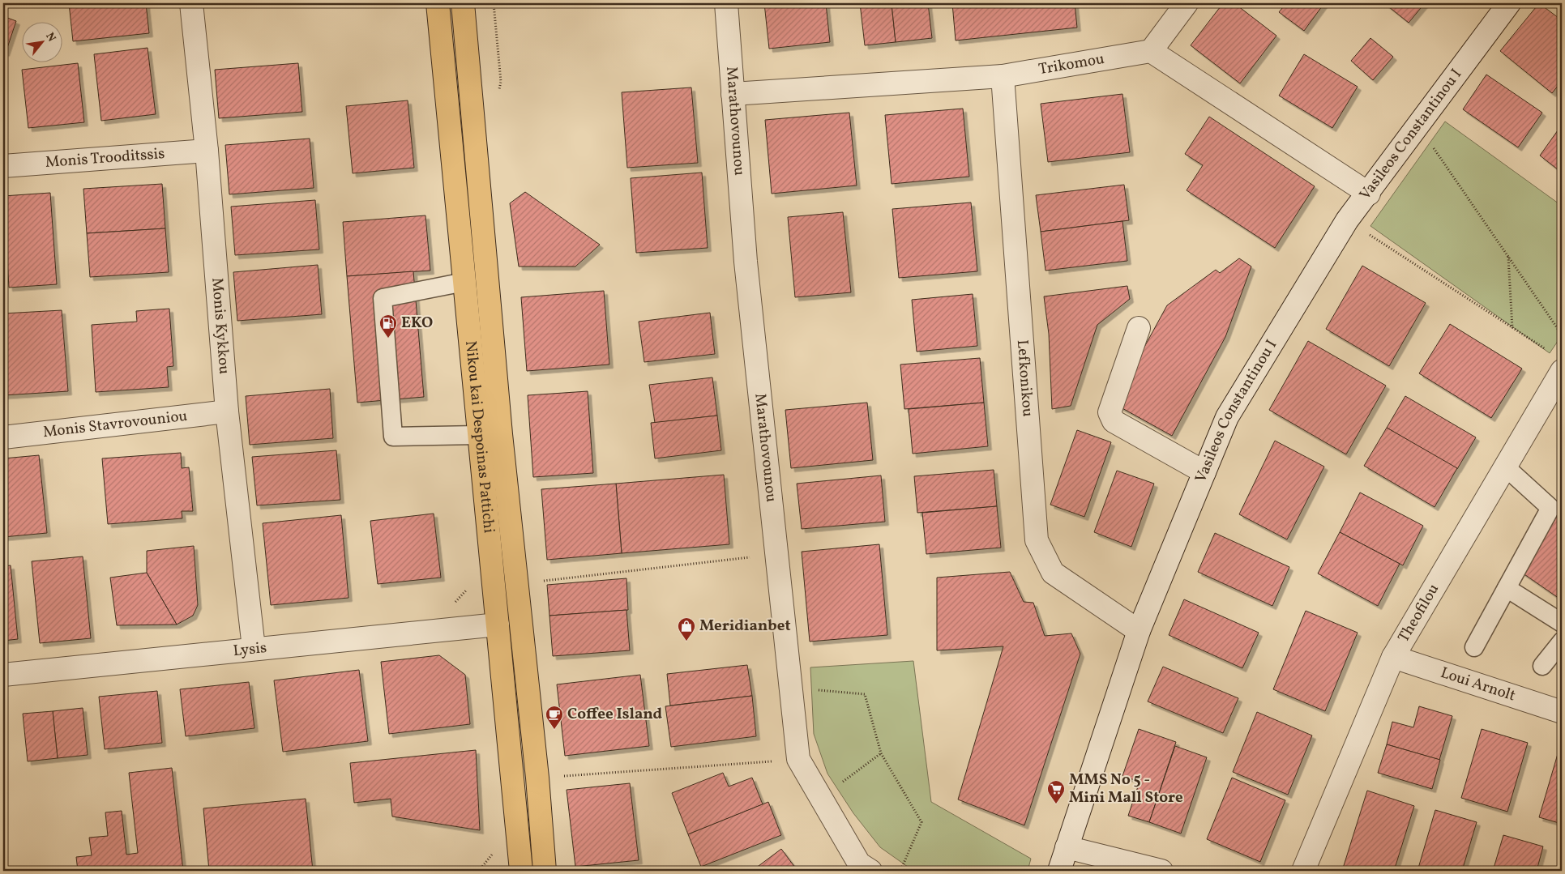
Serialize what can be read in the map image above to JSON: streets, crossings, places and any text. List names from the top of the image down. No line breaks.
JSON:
{"streets":{"main road":["Nikou kai Despoinas Pattichi"],"street":["Trikomou","Marathovounou","Vasileos Constantinou I","Monis Trooditssis","Monis Kykkou","Lefkonikou","Monis Stavrovouniou","Theofilou","Lysis","Loui Arnolt"]},"crossings":[["Trikomou","Marathovounou"],["Trikomou","Lefkonikou"],["Vasileos Constantinou I","Lefkonikou"],["Monis Trooditssis","Monis Kykkou"],["Monis Kykkou","Monis Stavrovouniou"],["Monis Kykkou","Lysis"],["Nikou kai Despoinas Pattichi","Lysis"],["Theofilou","Loui Arnolt"]],"places":{"fuel station":["EKO"],"shop":["Meridianbet"],"cafe":["Coffee Island"],"supermarket":["MMS No 5 - Mini Mall Store"]},"north":"top right"}
